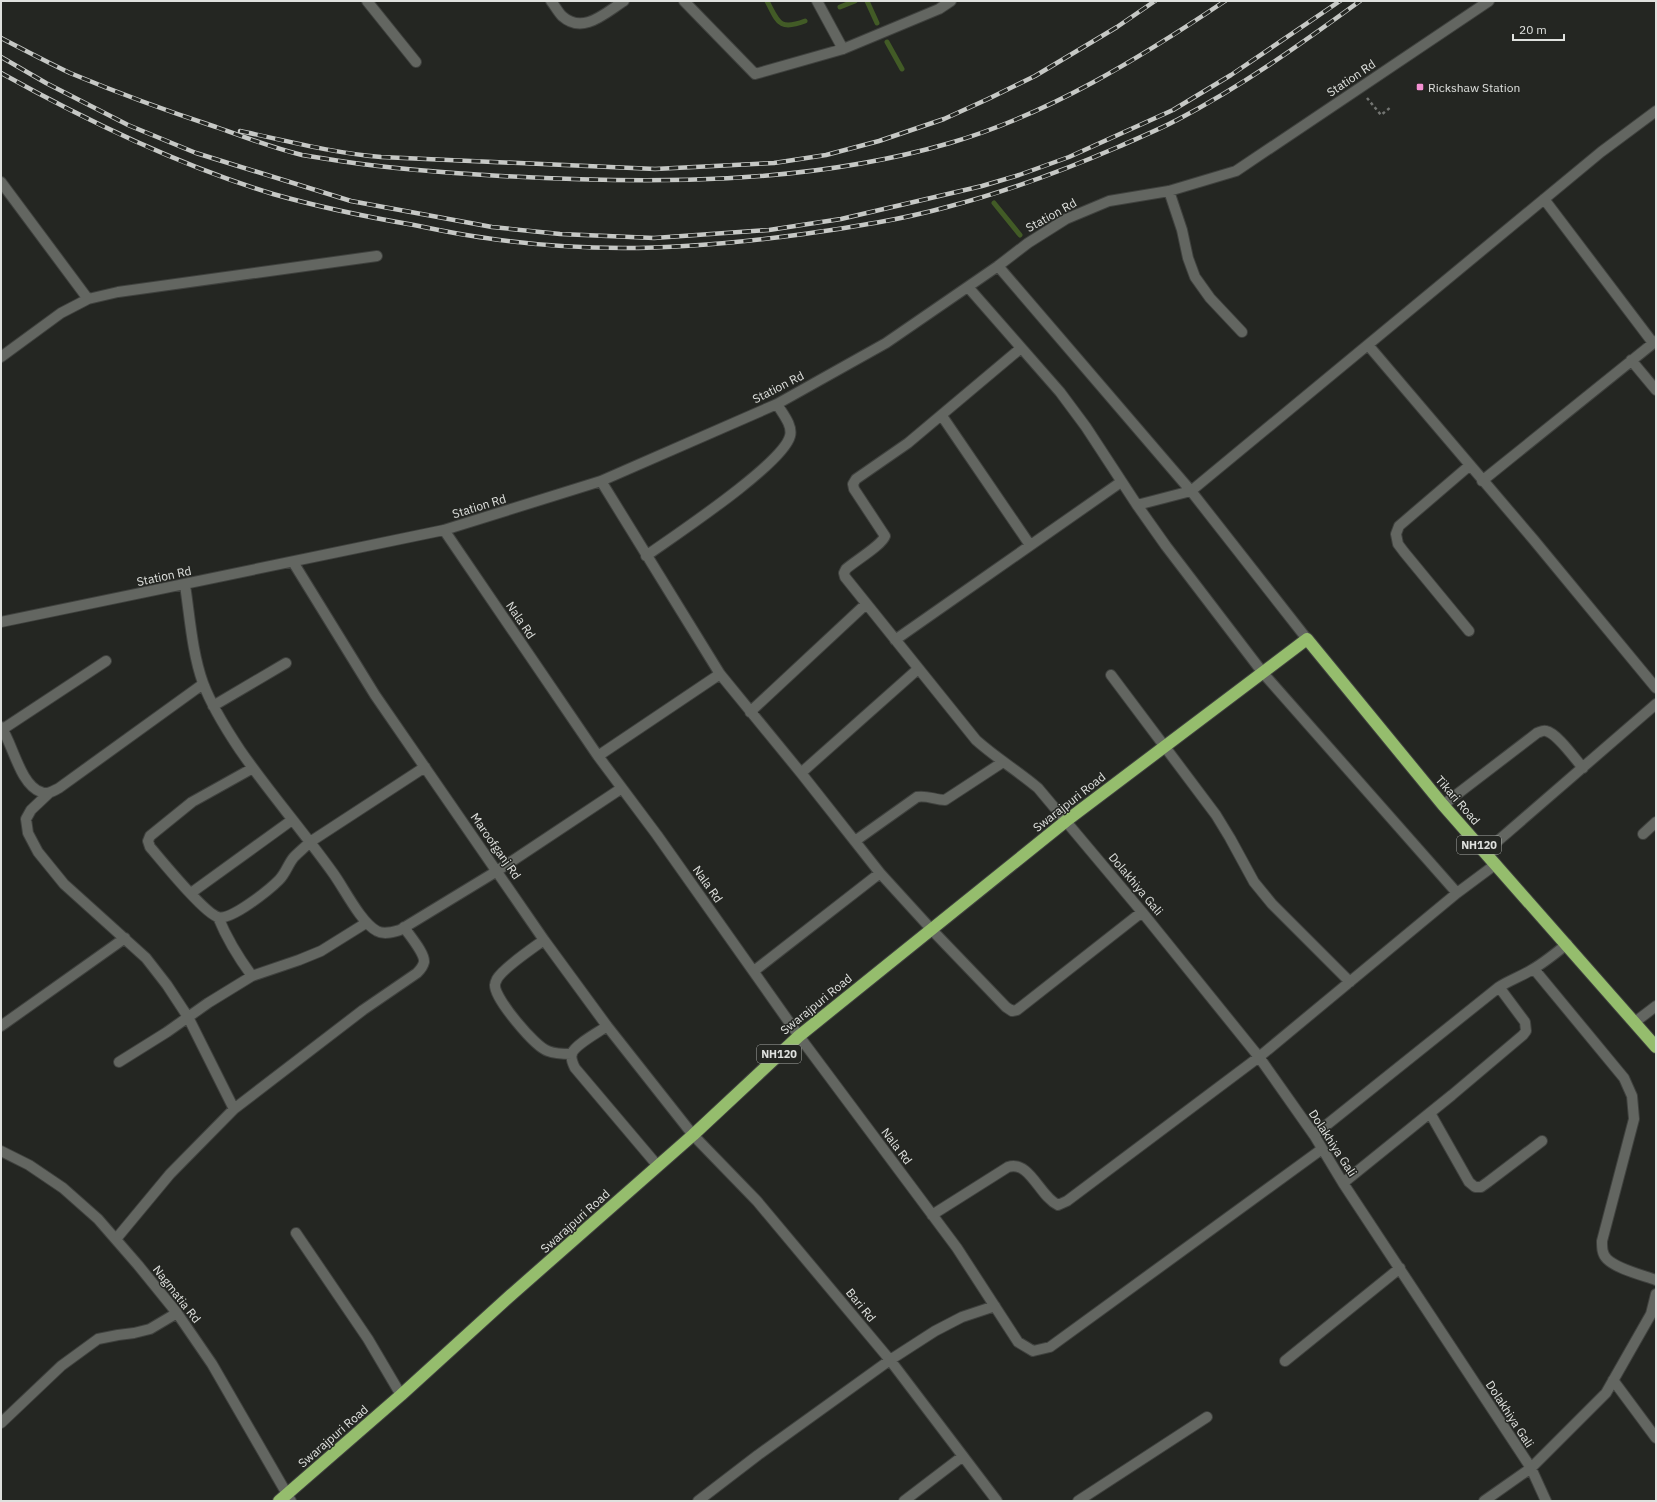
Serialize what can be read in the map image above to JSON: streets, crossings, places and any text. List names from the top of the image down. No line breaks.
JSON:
{"streets":{"highway":["Tikari Road","Swarajpuri Road","NH120"],"street":["Station Rd","Nala Rd","Maroofganj Rd","Dolakhiya Gali","Nagmatia Rd","Bari Rd"]},"crossings":[["Station Rd","Nala Rd"],["Station Rd","Maroofganj Rd"],["Nala Rd","Swarajpuri Road"],["Nala Rd","Dolakhiya Gali"],["Tikari Road","Swarajpuri Road"],["Swarajpuri Road","Maroofganj Rd"],["Swarajpuri Road","Dolakhiya Gali"],["Swarajpuri Road","Nagmatia Rd"],["Swarajpuri Road","Bari Rd"],["Maroofganj Rd","Bari Rd"]],"places":{"transit":["Rickshaw Station"]},"scale_bar":"20 m"}
